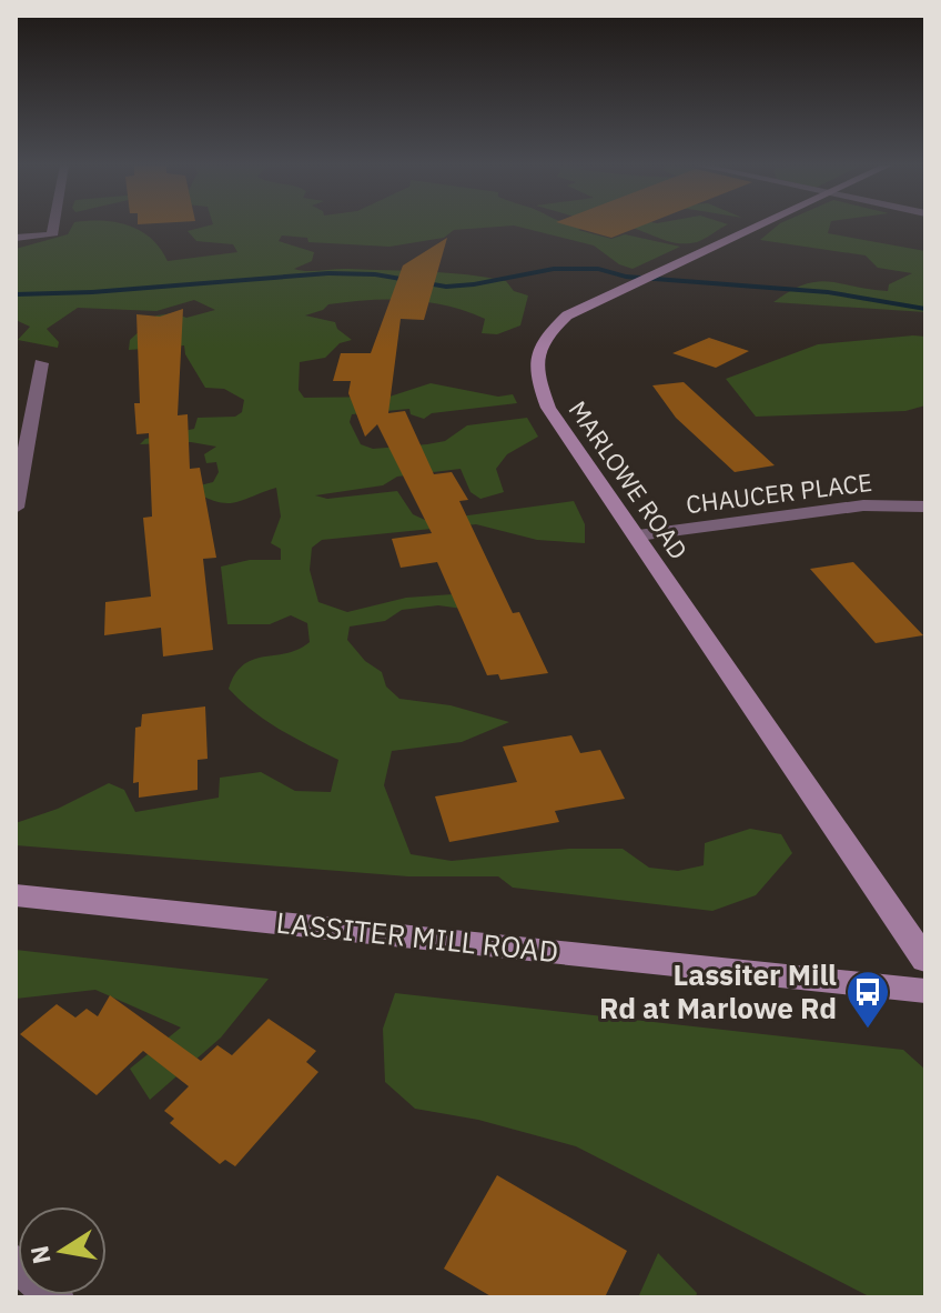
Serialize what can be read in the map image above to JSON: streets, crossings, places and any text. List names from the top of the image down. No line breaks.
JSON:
{"streets":{"street":["MARLOWE ROAD","CHAUCER PLACE","LASSITER MILL ROAD"]},"crossings":[["MARLOWE ROAD","CHAUCER PLACE"]],"places":{"bus stop":["Lassiter Mill Rd at Marlowe Rd"]},"north":"left"}
